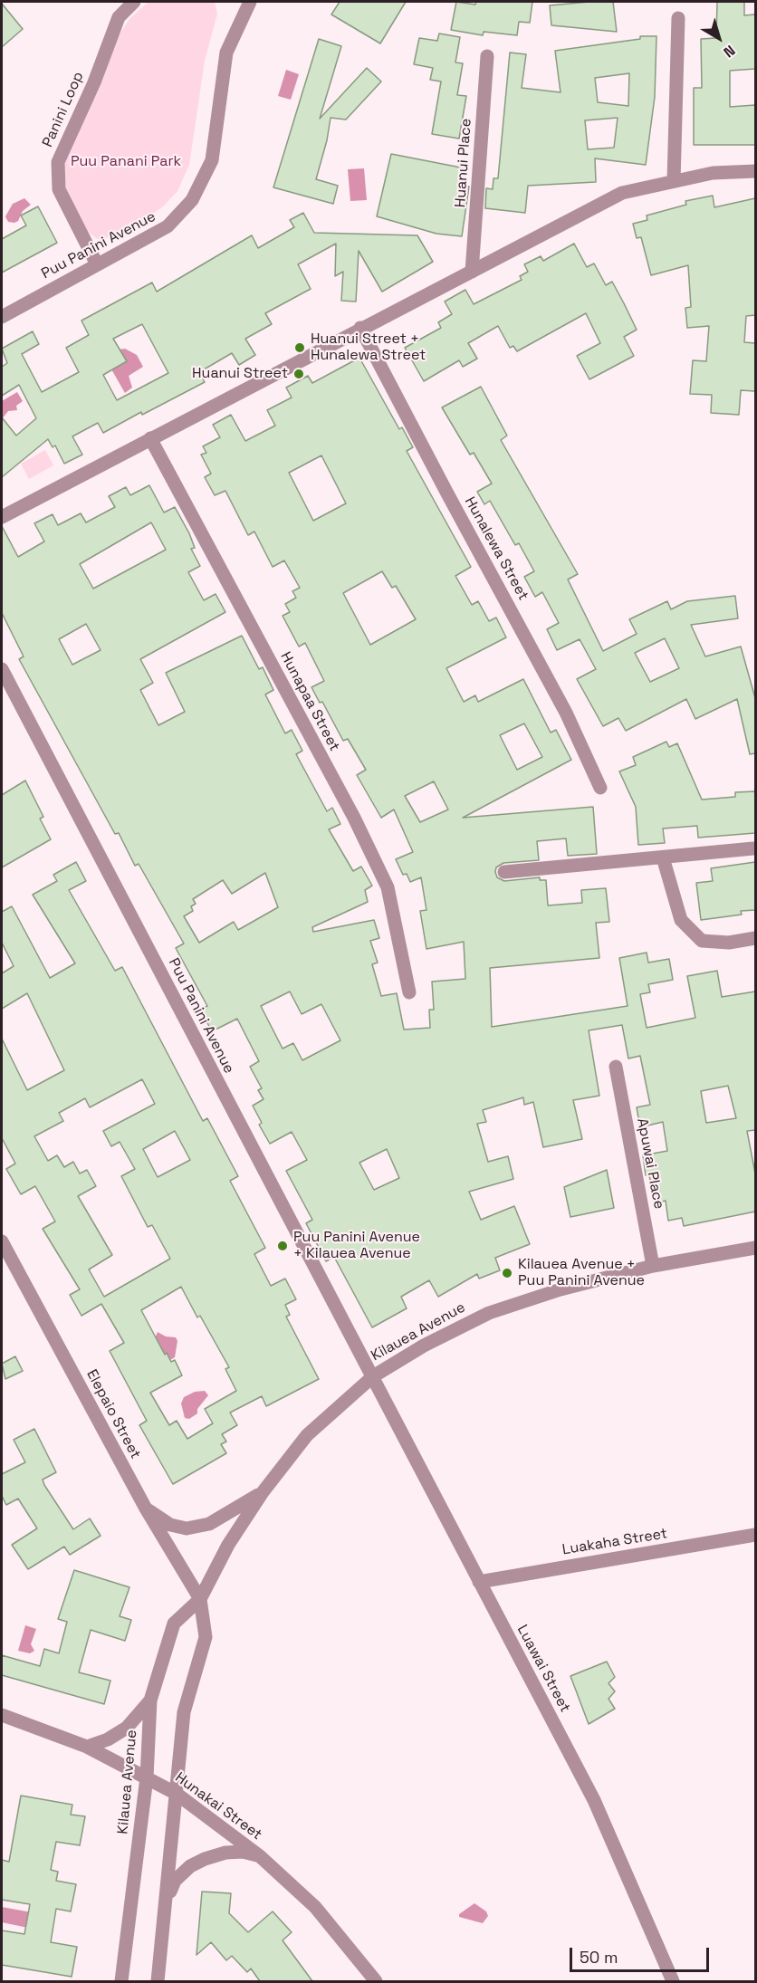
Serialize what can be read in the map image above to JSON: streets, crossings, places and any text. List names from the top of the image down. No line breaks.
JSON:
{"streets":{"street":["Panini Loop","Huanui Place","Puu Panini Avenue","Hunalewa Street","Hunapaa Street","Apuwai Place","Kilauea Avenue","Elepaio Street","Luakaha Street","Luawai Street","Hunakai Street"]},"crossings":[["Panini Loop","Puu Panini Avenue"],["Puu Panini Avenue","Kilauea Avenue"],["Puu Panini Avenue","Luawai Street"],["Apuwai Place","Kilauea Avenue"],["Kilauea Avenue","Elepaio Street"],["Kilauea Avenue","Luawai Street"],["Kilauea Avenue","Hunakai Street"],["Luakaha Street","Luawai Street"]],"parks":["Puu Panani Park"],"places":["Huanui Street + Hunalewa Street","Huanui Street","Puu Panini Avenue + Kilauea Avenue","Kilauea Avenue + Puu Panini Avenue"],"scale_bar":"50 m","north":"bottom right"}
